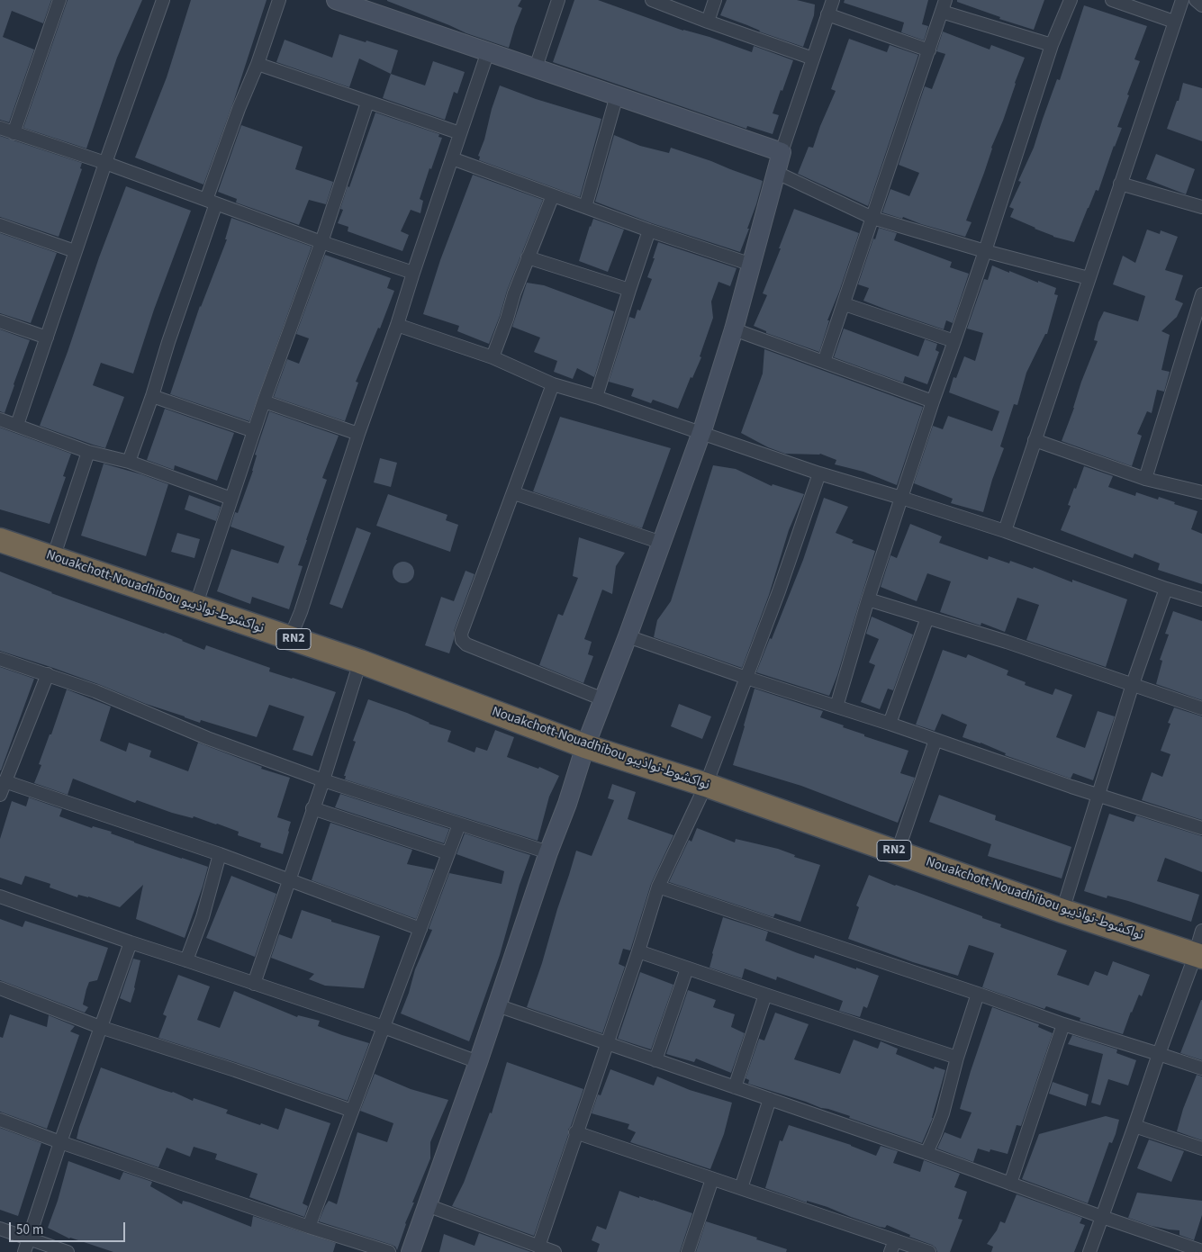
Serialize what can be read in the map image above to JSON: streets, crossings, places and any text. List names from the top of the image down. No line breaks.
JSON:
{"streets":{"highway":["Nouakchott-Nouadhibou نواكشوط-نواذيبو","RN2"]},"scale_bar":"50 m"}
